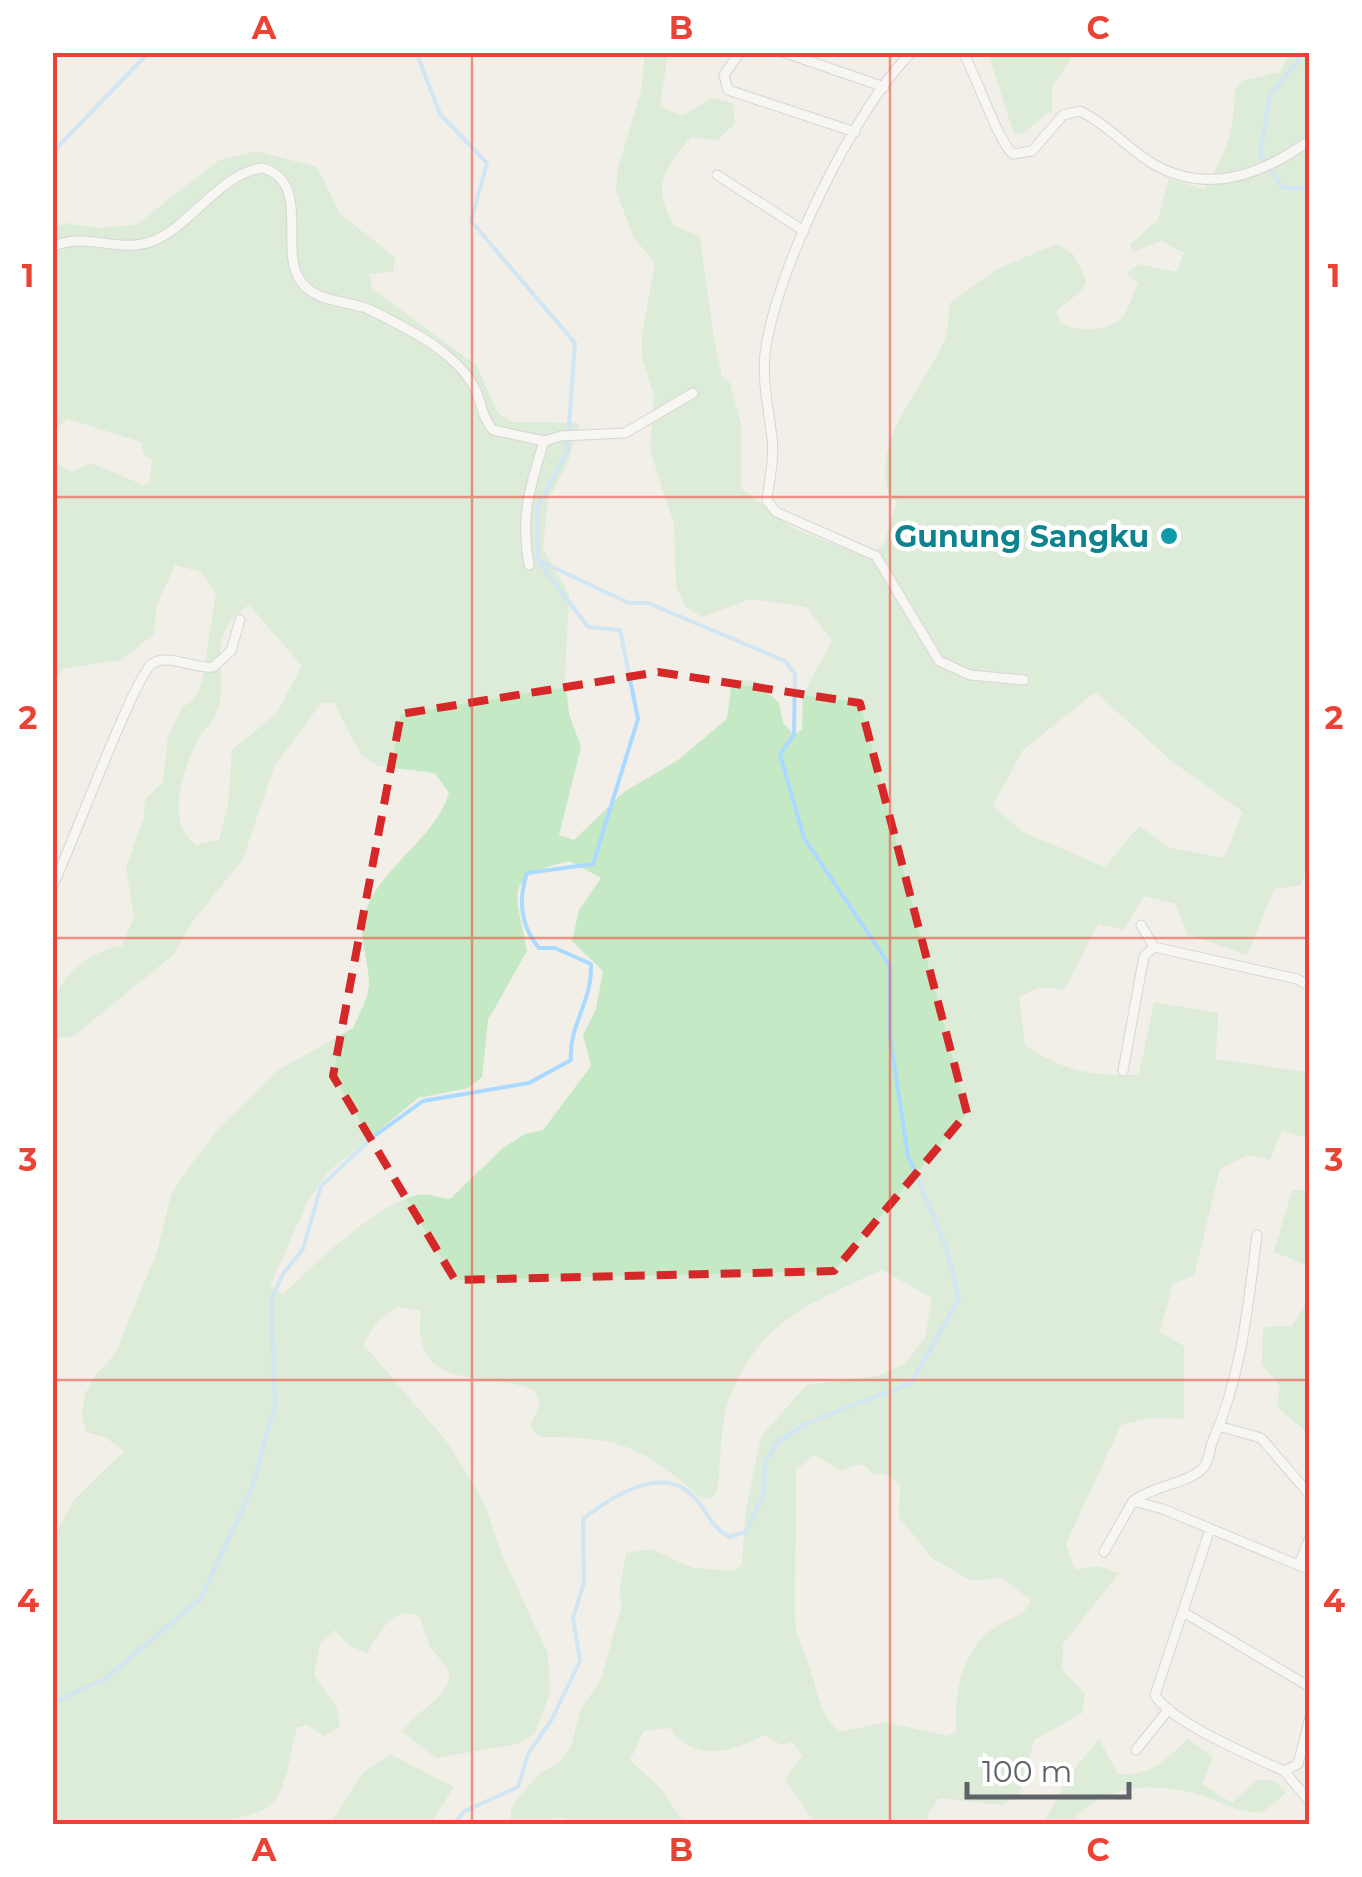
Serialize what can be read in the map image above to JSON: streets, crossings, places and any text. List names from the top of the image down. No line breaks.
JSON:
{"places":["Gunung Sangku"],"scale_bar":"100 m","grid":{"columns":["A","B","C"],"rows":["1","2","3","4"]}}
